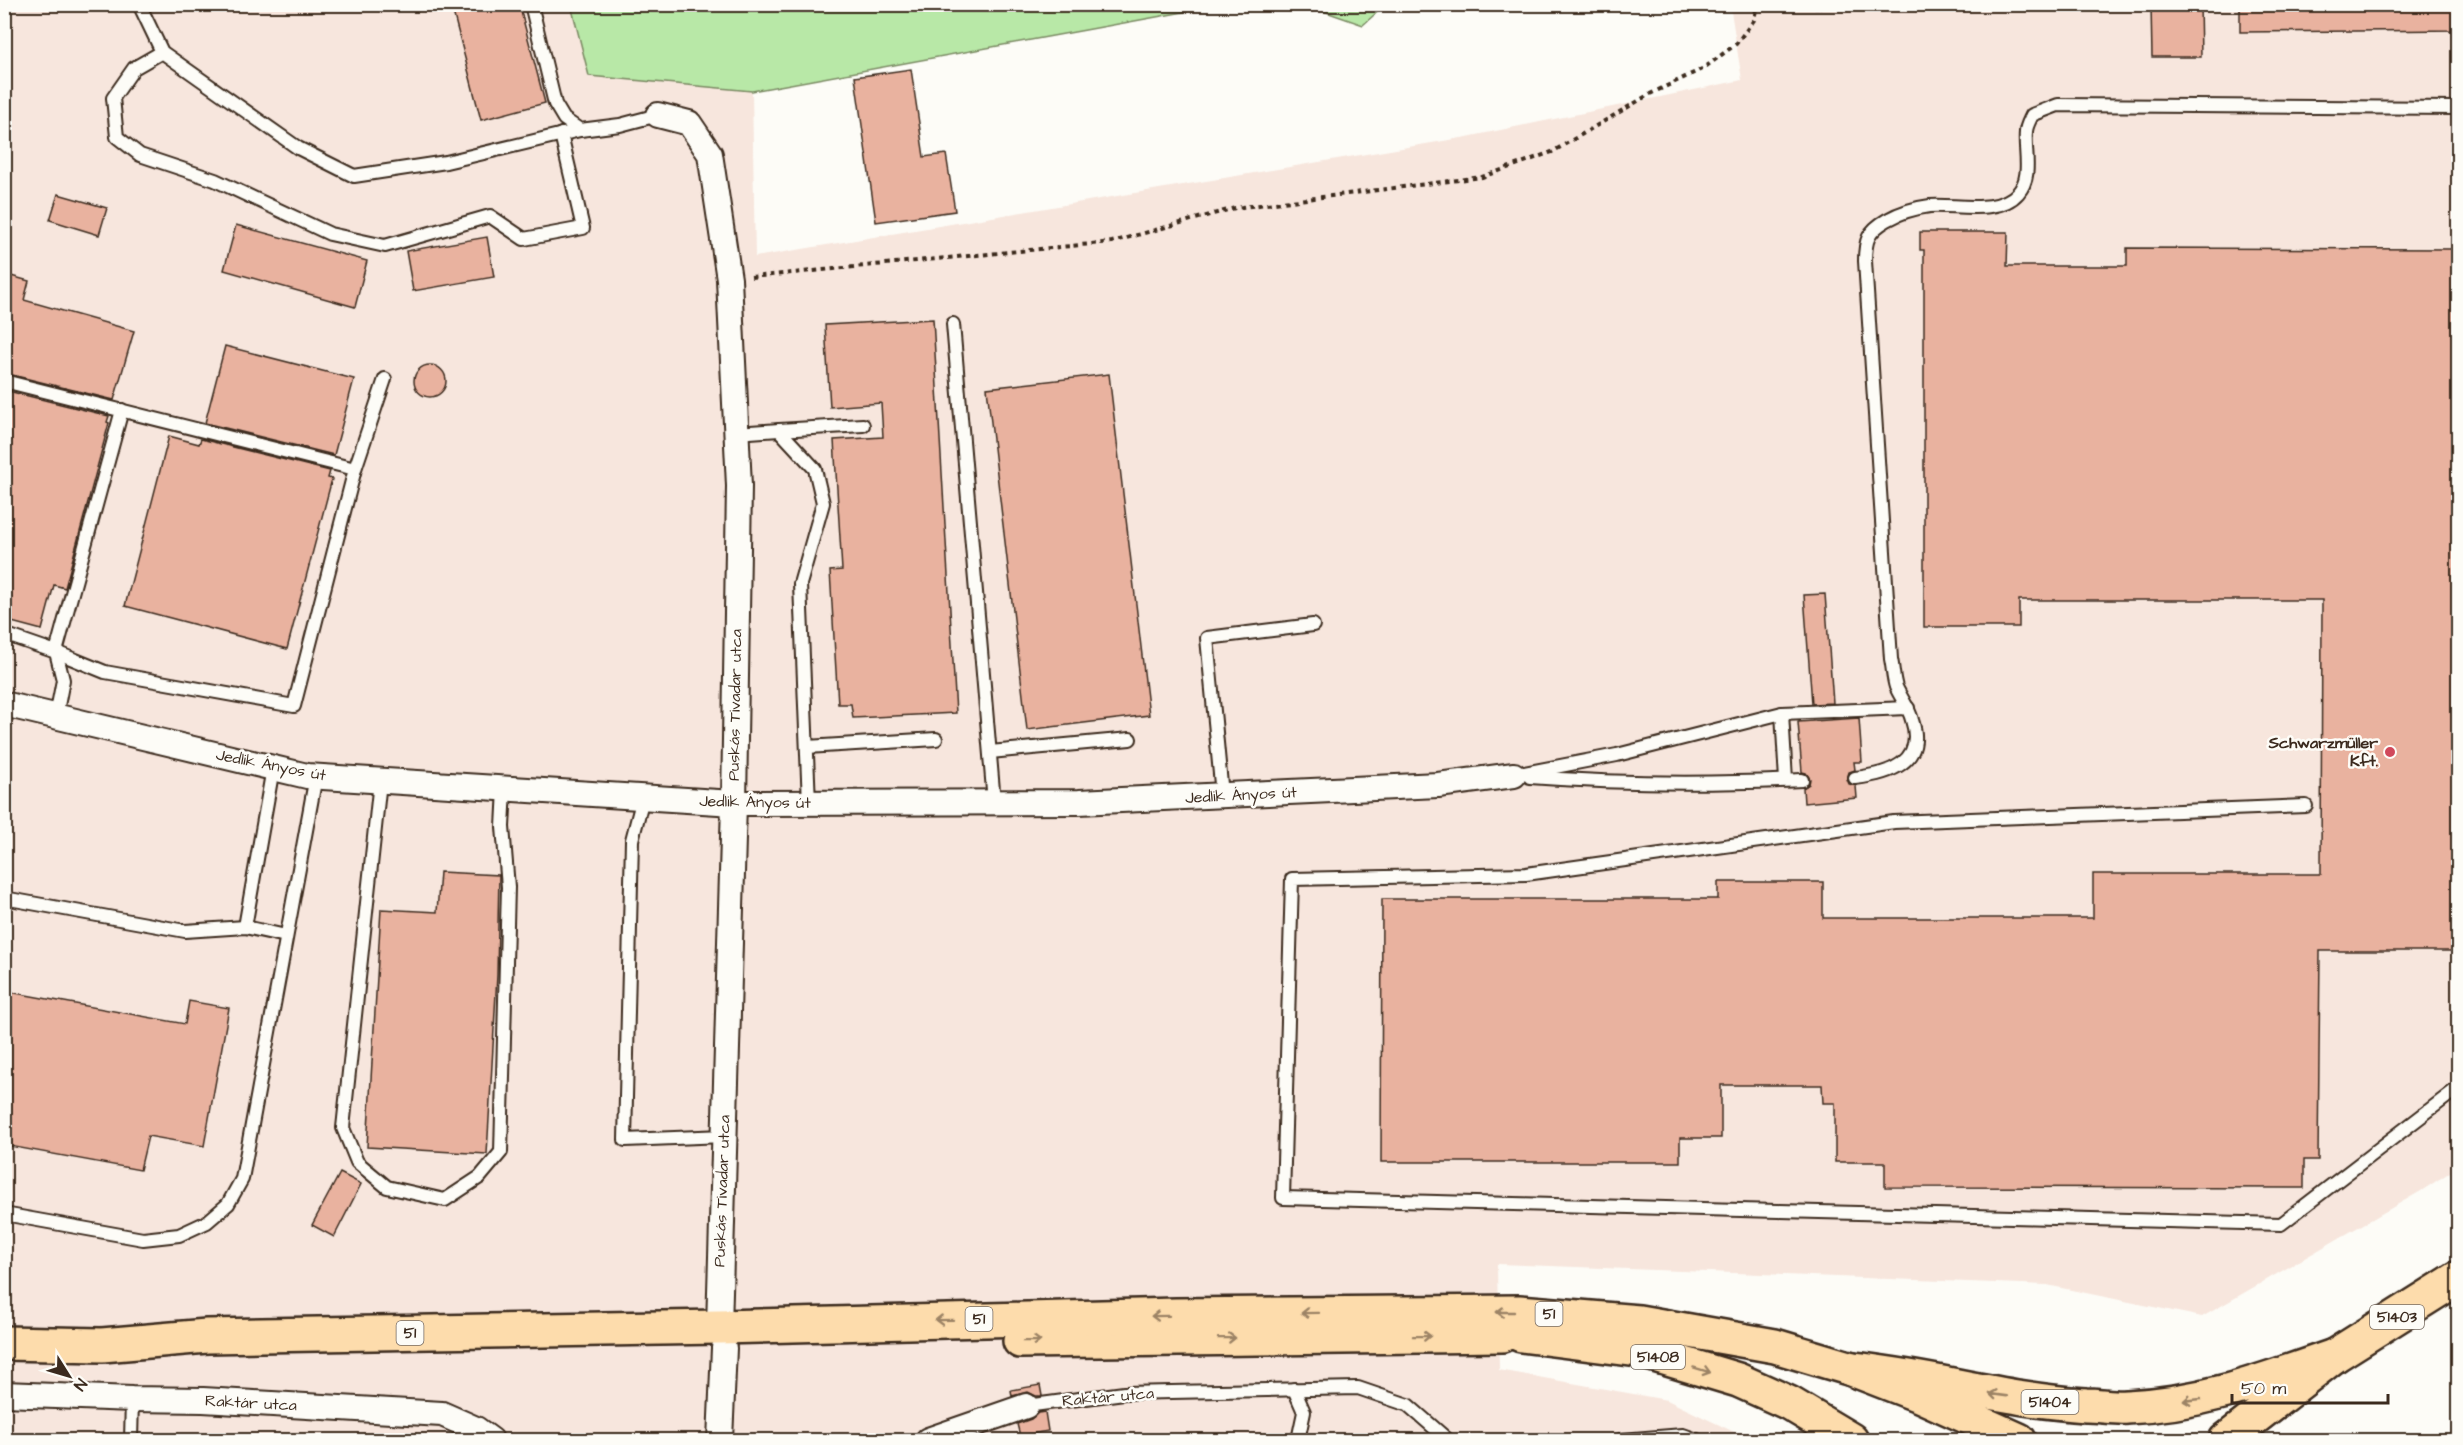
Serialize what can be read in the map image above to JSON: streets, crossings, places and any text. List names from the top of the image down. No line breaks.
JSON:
{"streets":{"main road":["51","51403","51408","51404"],"street":["Puskás Tivadar utca","Jedlik Ányos út","Raktár utca"]},"crossings":[["Puskás Tivadar utca","Jedlik Ányos út"],["Puskás Tivadar utca","51"],["51","51408"],["51","51404"],["51403","51404"]],"places":["Schwarzmüller Kft."],"scale_bar":"50 m","north":"bottom right"}
